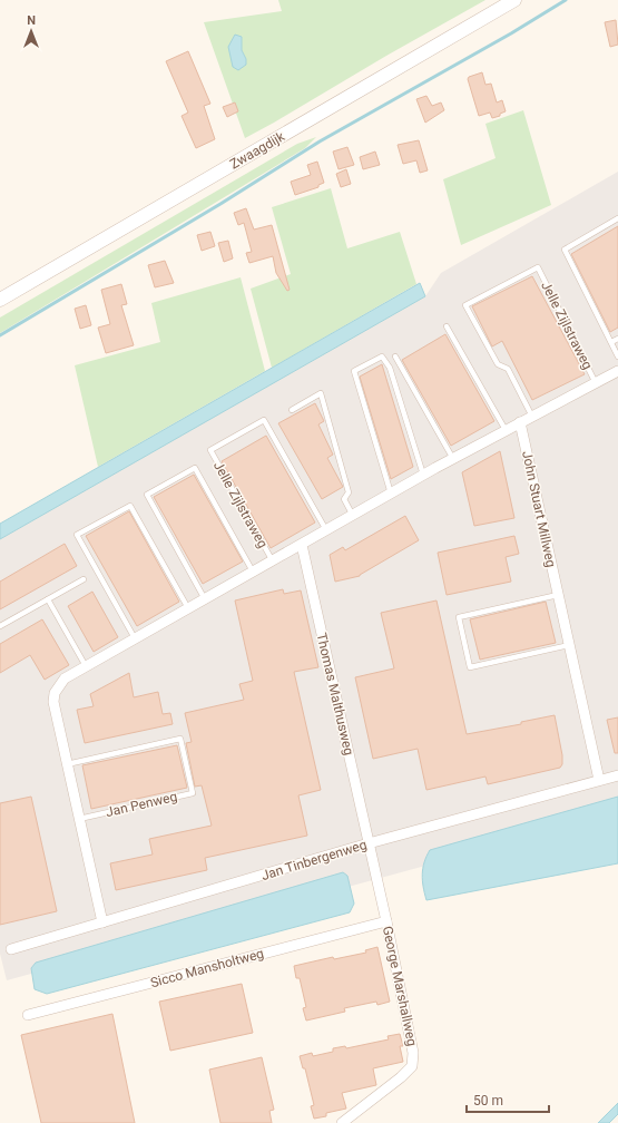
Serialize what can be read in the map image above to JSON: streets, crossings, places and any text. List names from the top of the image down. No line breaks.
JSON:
{"streets":{"street":["Zwaagdijk","Jelle Zijlstraweg","John Stuart Millweg","Thomas Malthusweg","Jan Tinbergenweg","Sicco Mansholtweg","George Marshallweg"],"lane":["Jan Penweg"]},"crossings":[["Jelle Zijlstraweg","John Stuart Millweg"],["Jelle Zijlstraweg","Thomas Malthusweg"],["Jelle Zijlstraweg","Jan Penweg"],["John Stuart Millweg","Jan Tinbergenweg"],["Thomas Malthusweg","Jan Tinbergenweg"],["Thomas Malthusweg","George Marshallweg"],["Jan Tinbergenweg","George Marshallweg"],["Sicco Mansholtweg","George Marshallweg"]],"scale_bar":"50 m","north":"top"}
